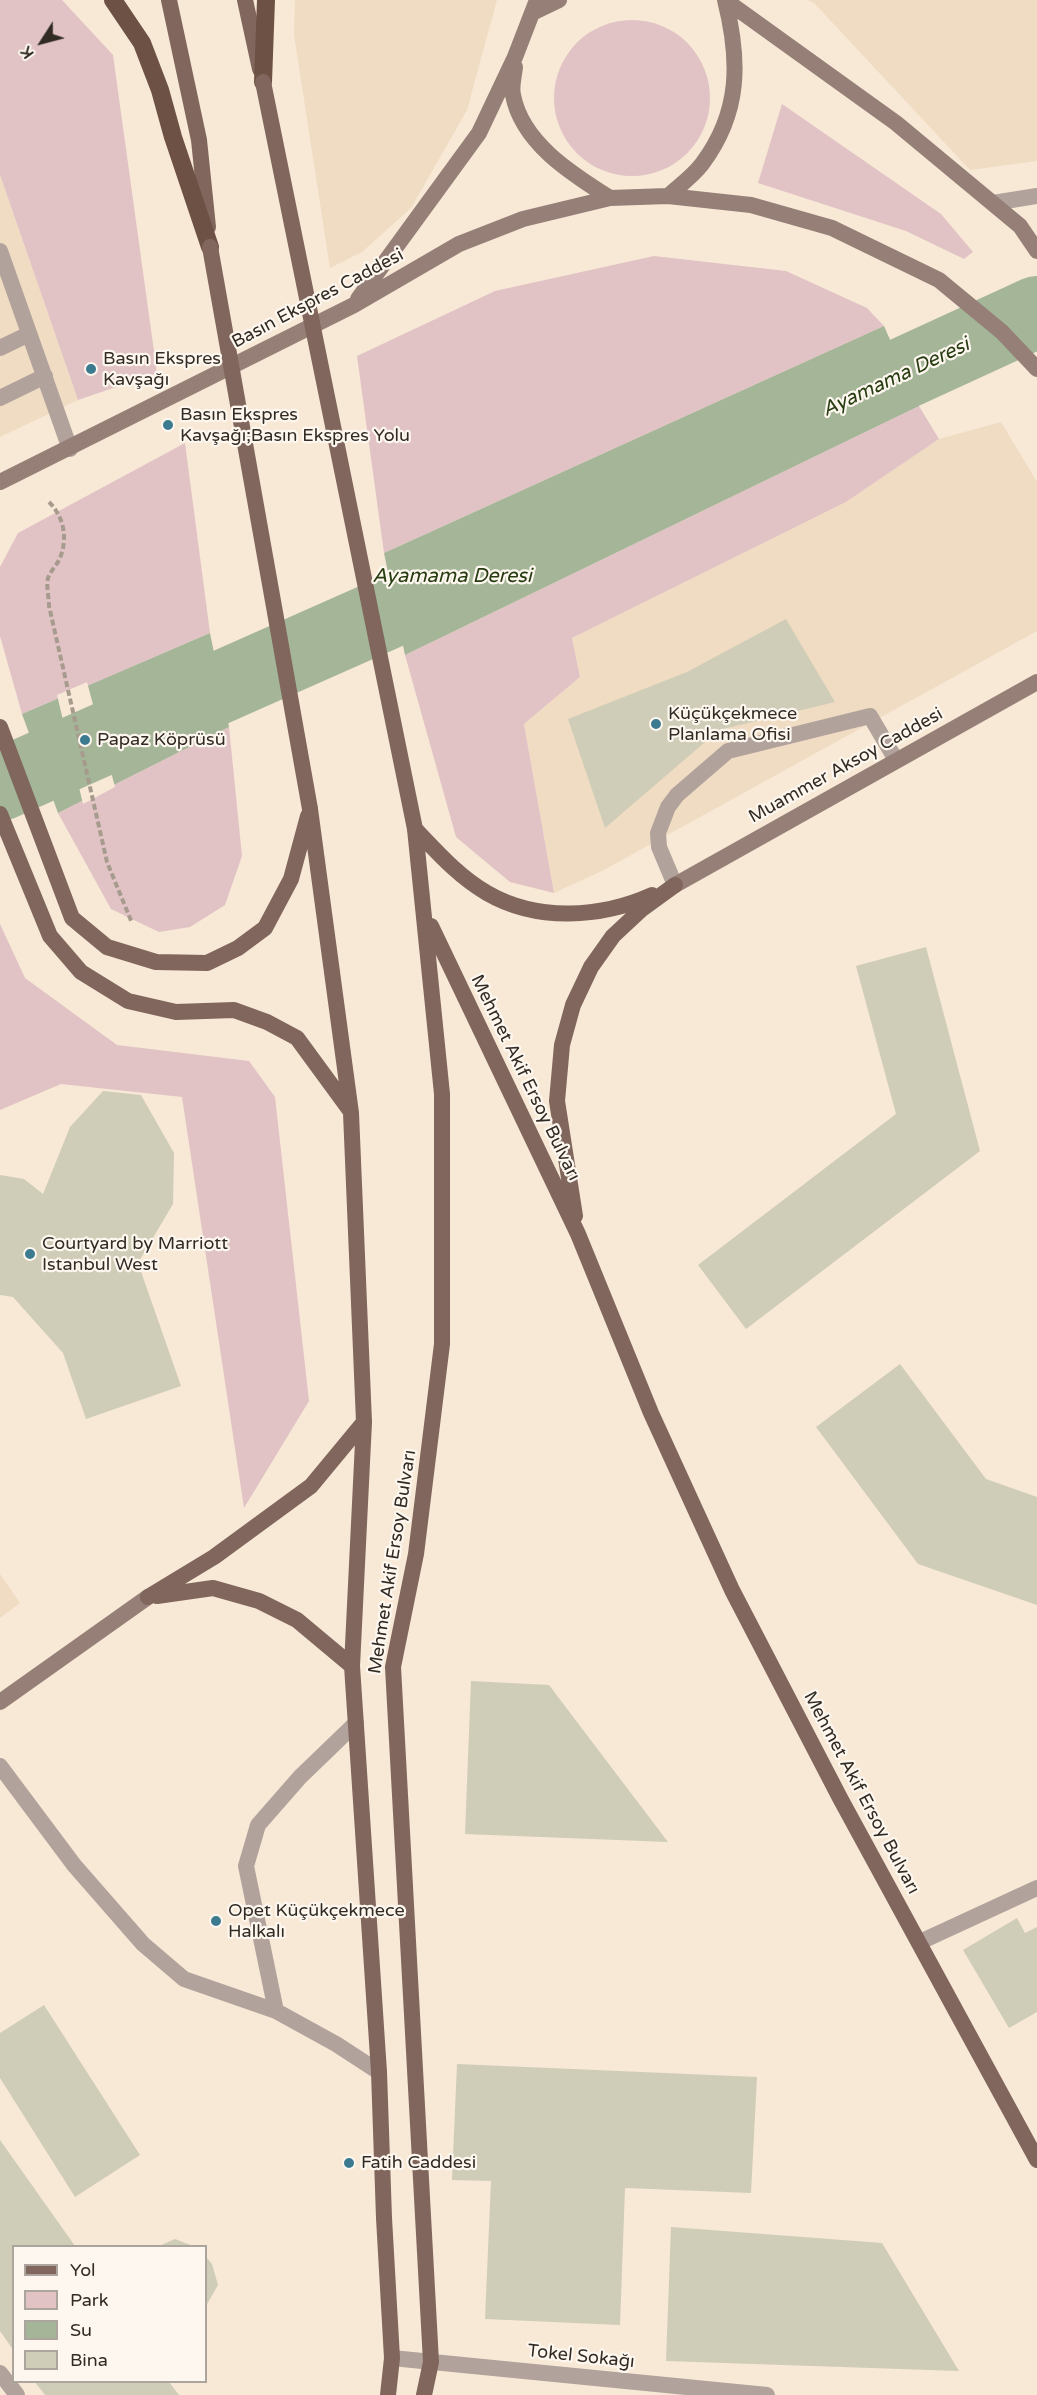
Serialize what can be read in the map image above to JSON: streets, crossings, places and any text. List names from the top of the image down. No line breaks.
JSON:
{"streets":{"main road":["Basın Ekspres Caddesi","Muammer Aksoy Caddesi","Mehmet Akif Ersoy Bulvarı"],"street":["Tokel Sokağı"]},"crossings":[["Mehmet Akif Ersoy Bulvarı","Tokel Sokağı"]],"water":["Ayamama Deresi"],"places":["Basın Ekspres Kavşağı","Basın Ekspres Kavşağı;Basın Ekspres Yolu","Küçükçekmece Planlama Ofisi","Papaz Köprüsü","Courtyard by Marriott Istanbul West","Opet Küçükçekmece Halkalı","Fatih Caddesi"],"legend":["Yol","Park","Su","Bina"],"north":"bottom left"}
